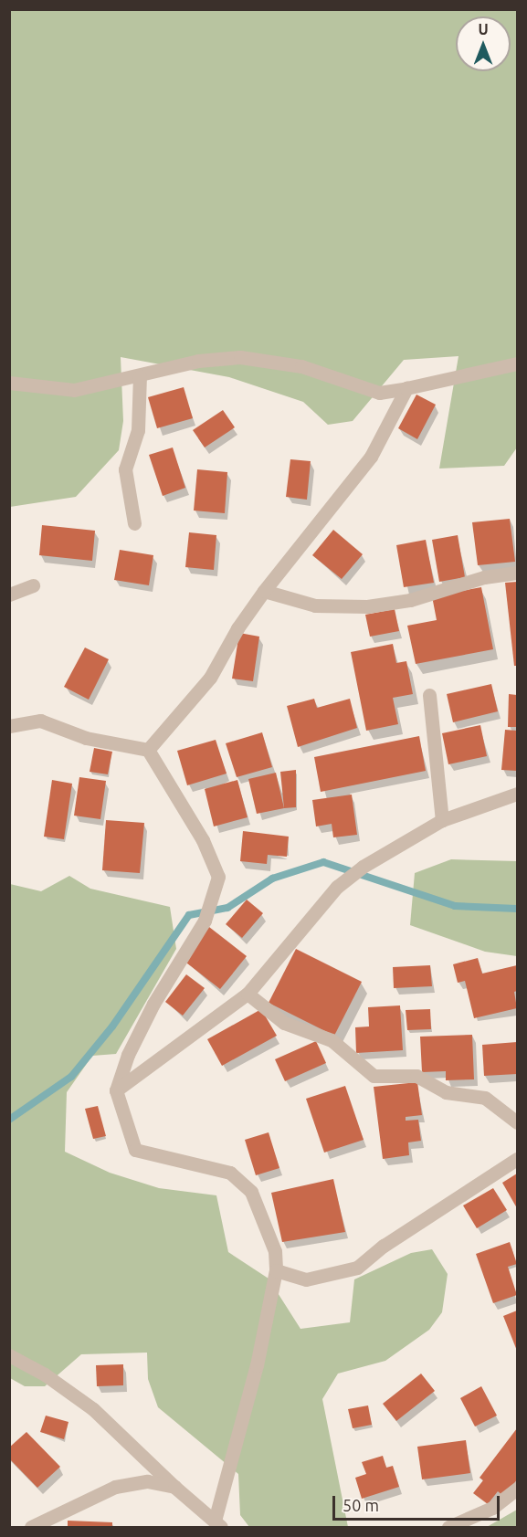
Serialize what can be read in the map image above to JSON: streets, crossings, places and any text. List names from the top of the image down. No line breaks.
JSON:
{"scale_bar":"50 m","north":"top"}
